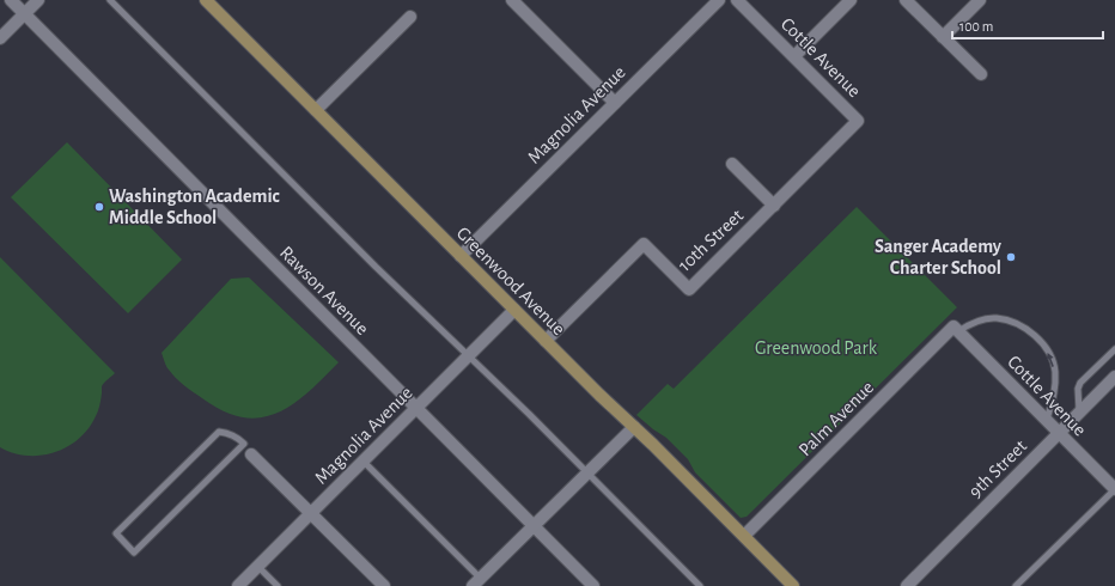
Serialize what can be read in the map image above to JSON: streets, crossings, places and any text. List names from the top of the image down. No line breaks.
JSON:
{"streets":{"street":["Cottle Avenue","Magnolia Avenue","10th Street","Greenwood Avenue","Rawson Avenue","Palm Avenue","9th Street"]},"crossings":[["Cottle Avenue","10th Street"],["Cottle Avenue","Palm Avenue"],["Cottle Avenue","9th Street"],["Magnolia Avenue","Greenwood Avenue"],["Magnolia Avenue","Rawson Avenue"],["10th Street","Greenwood Avenue"],["Greenwood Avenue","Palm Avenue"]],"parks":["Greenwood Park"],"places":["Washington Academic Middle School","Sanger Academy Charter School"],"scale_bar":"100 m"}
